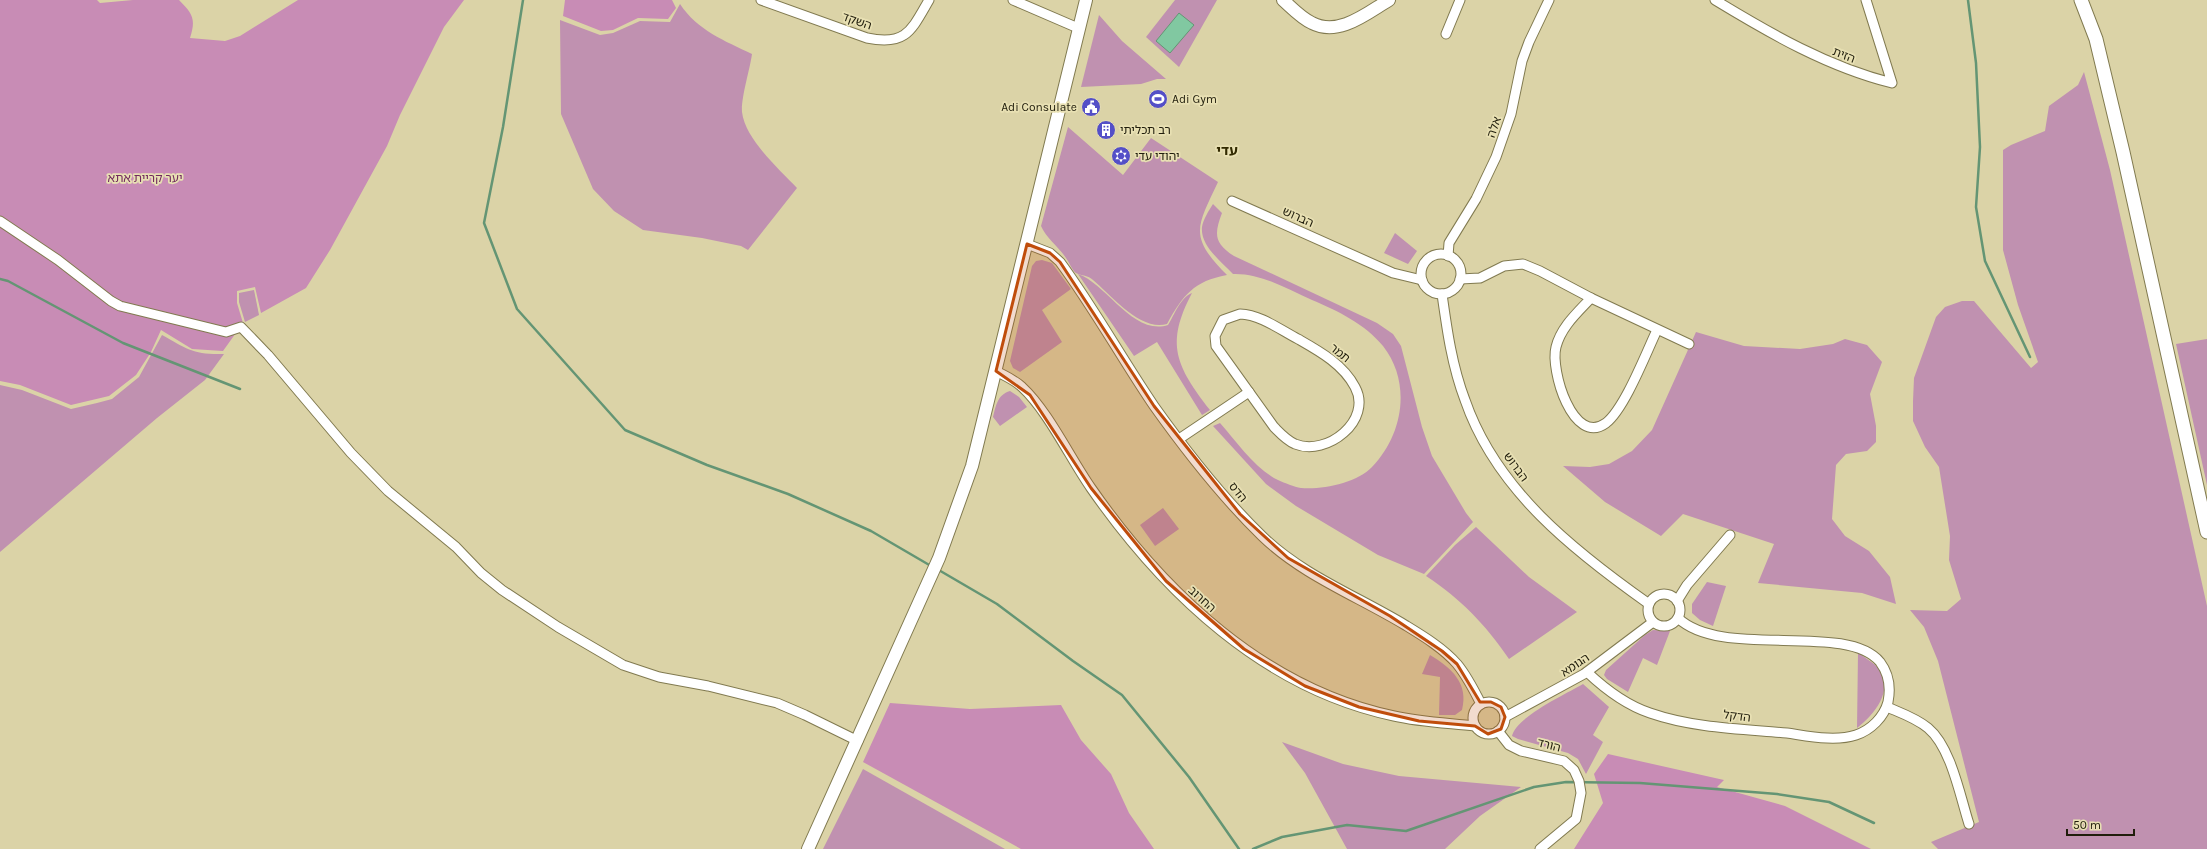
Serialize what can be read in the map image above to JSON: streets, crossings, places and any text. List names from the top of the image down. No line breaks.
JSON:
{"streets":{"street":["השקד","הזית","אלה","הברוש","תמר","הדס","החרוב","הגומא","הדקל","הורד"]},"crossings":[["אלה","הברוש"],["הברוש","הגומא"],["הדס","החרוב"],["הדס","הגומא"],["הדס","הורד"],["החרוב","הגומא"],["החרוב","הורד"],["הגומא","הדקל"],["הגומא","הורד"]],"districts":["עדי"],"parks":["יער קריית אתא"],"places":{"sports":["Adi Gym"],"public building":["Adi Consulate"],"building":["רב תכליתי"],"synagogue":["יהודי עדי"]},"scale_bar":"50 m"}
